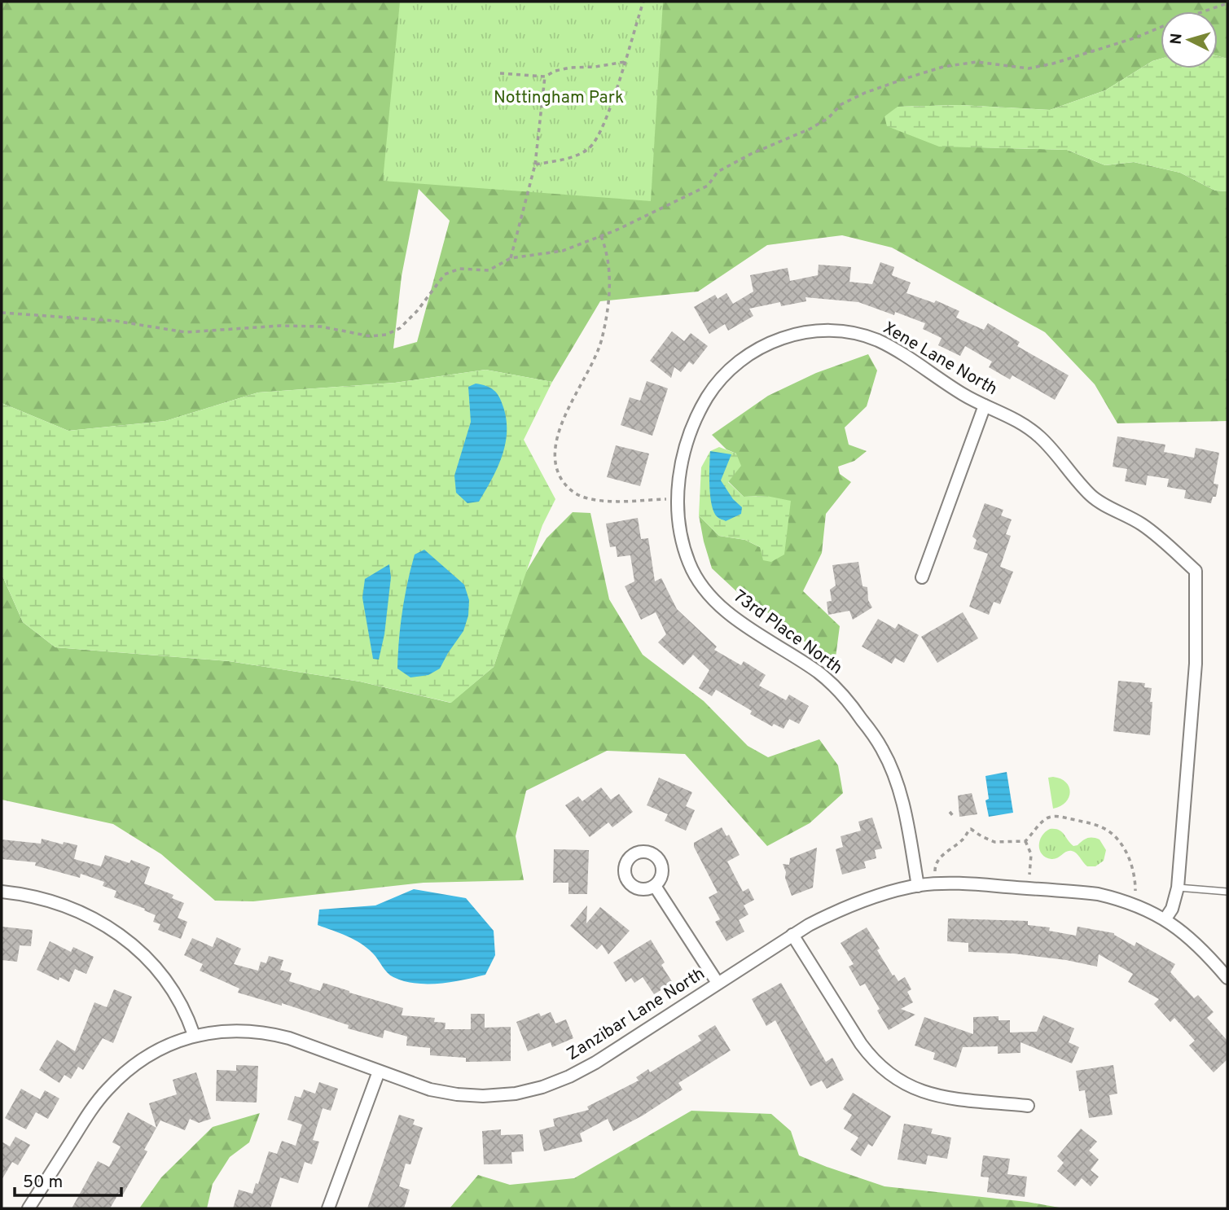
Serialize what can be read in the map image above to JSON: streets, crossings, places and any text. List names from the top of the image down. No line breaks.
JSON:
{"streets":{"street":["Xene Lane North","73rd Place North","Zanzibar Lane North"]},"crossings":[["Xene Lane North","73rd Place North"],["Xene Lane North","Zanzibar Lane North"],["73rd Place North","Zanzibar Lane North"]],"parks":["Nottingham Park"],"scale_bar":"50 m","north":"left"}
